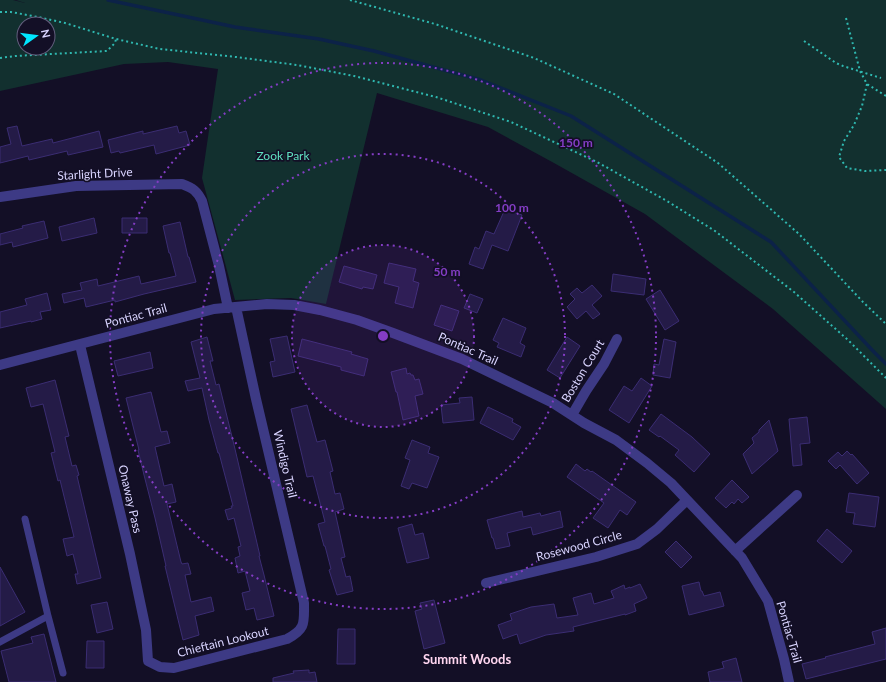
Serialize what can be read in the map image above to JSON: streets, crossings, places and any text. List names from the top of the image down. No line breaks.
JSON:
{"streets":{"street":["Starlight Drive","Pontiac Trail","Boston Court","Windigo Trail","Onaway Pass","Rosewood Circle","Chieftain Lookout"]},"crossings":[["Starlight Drive","Windigo Trail"],["Pontiac Trail","Boston Court"],["Pontiac Trail","Windigo Trail"],["Pontiac Trail","Onaway Pass"],["Pontiac Trail","Rosewood Circle"],["Windigo Trail","Chieftain Lookout"],["Onaway Pass","Chieftain Lookout"]],"districts":["Summit Woods"],"parks":["Zook Park"],"north":"right","rings":["150 m","100 m","50 m"]}
